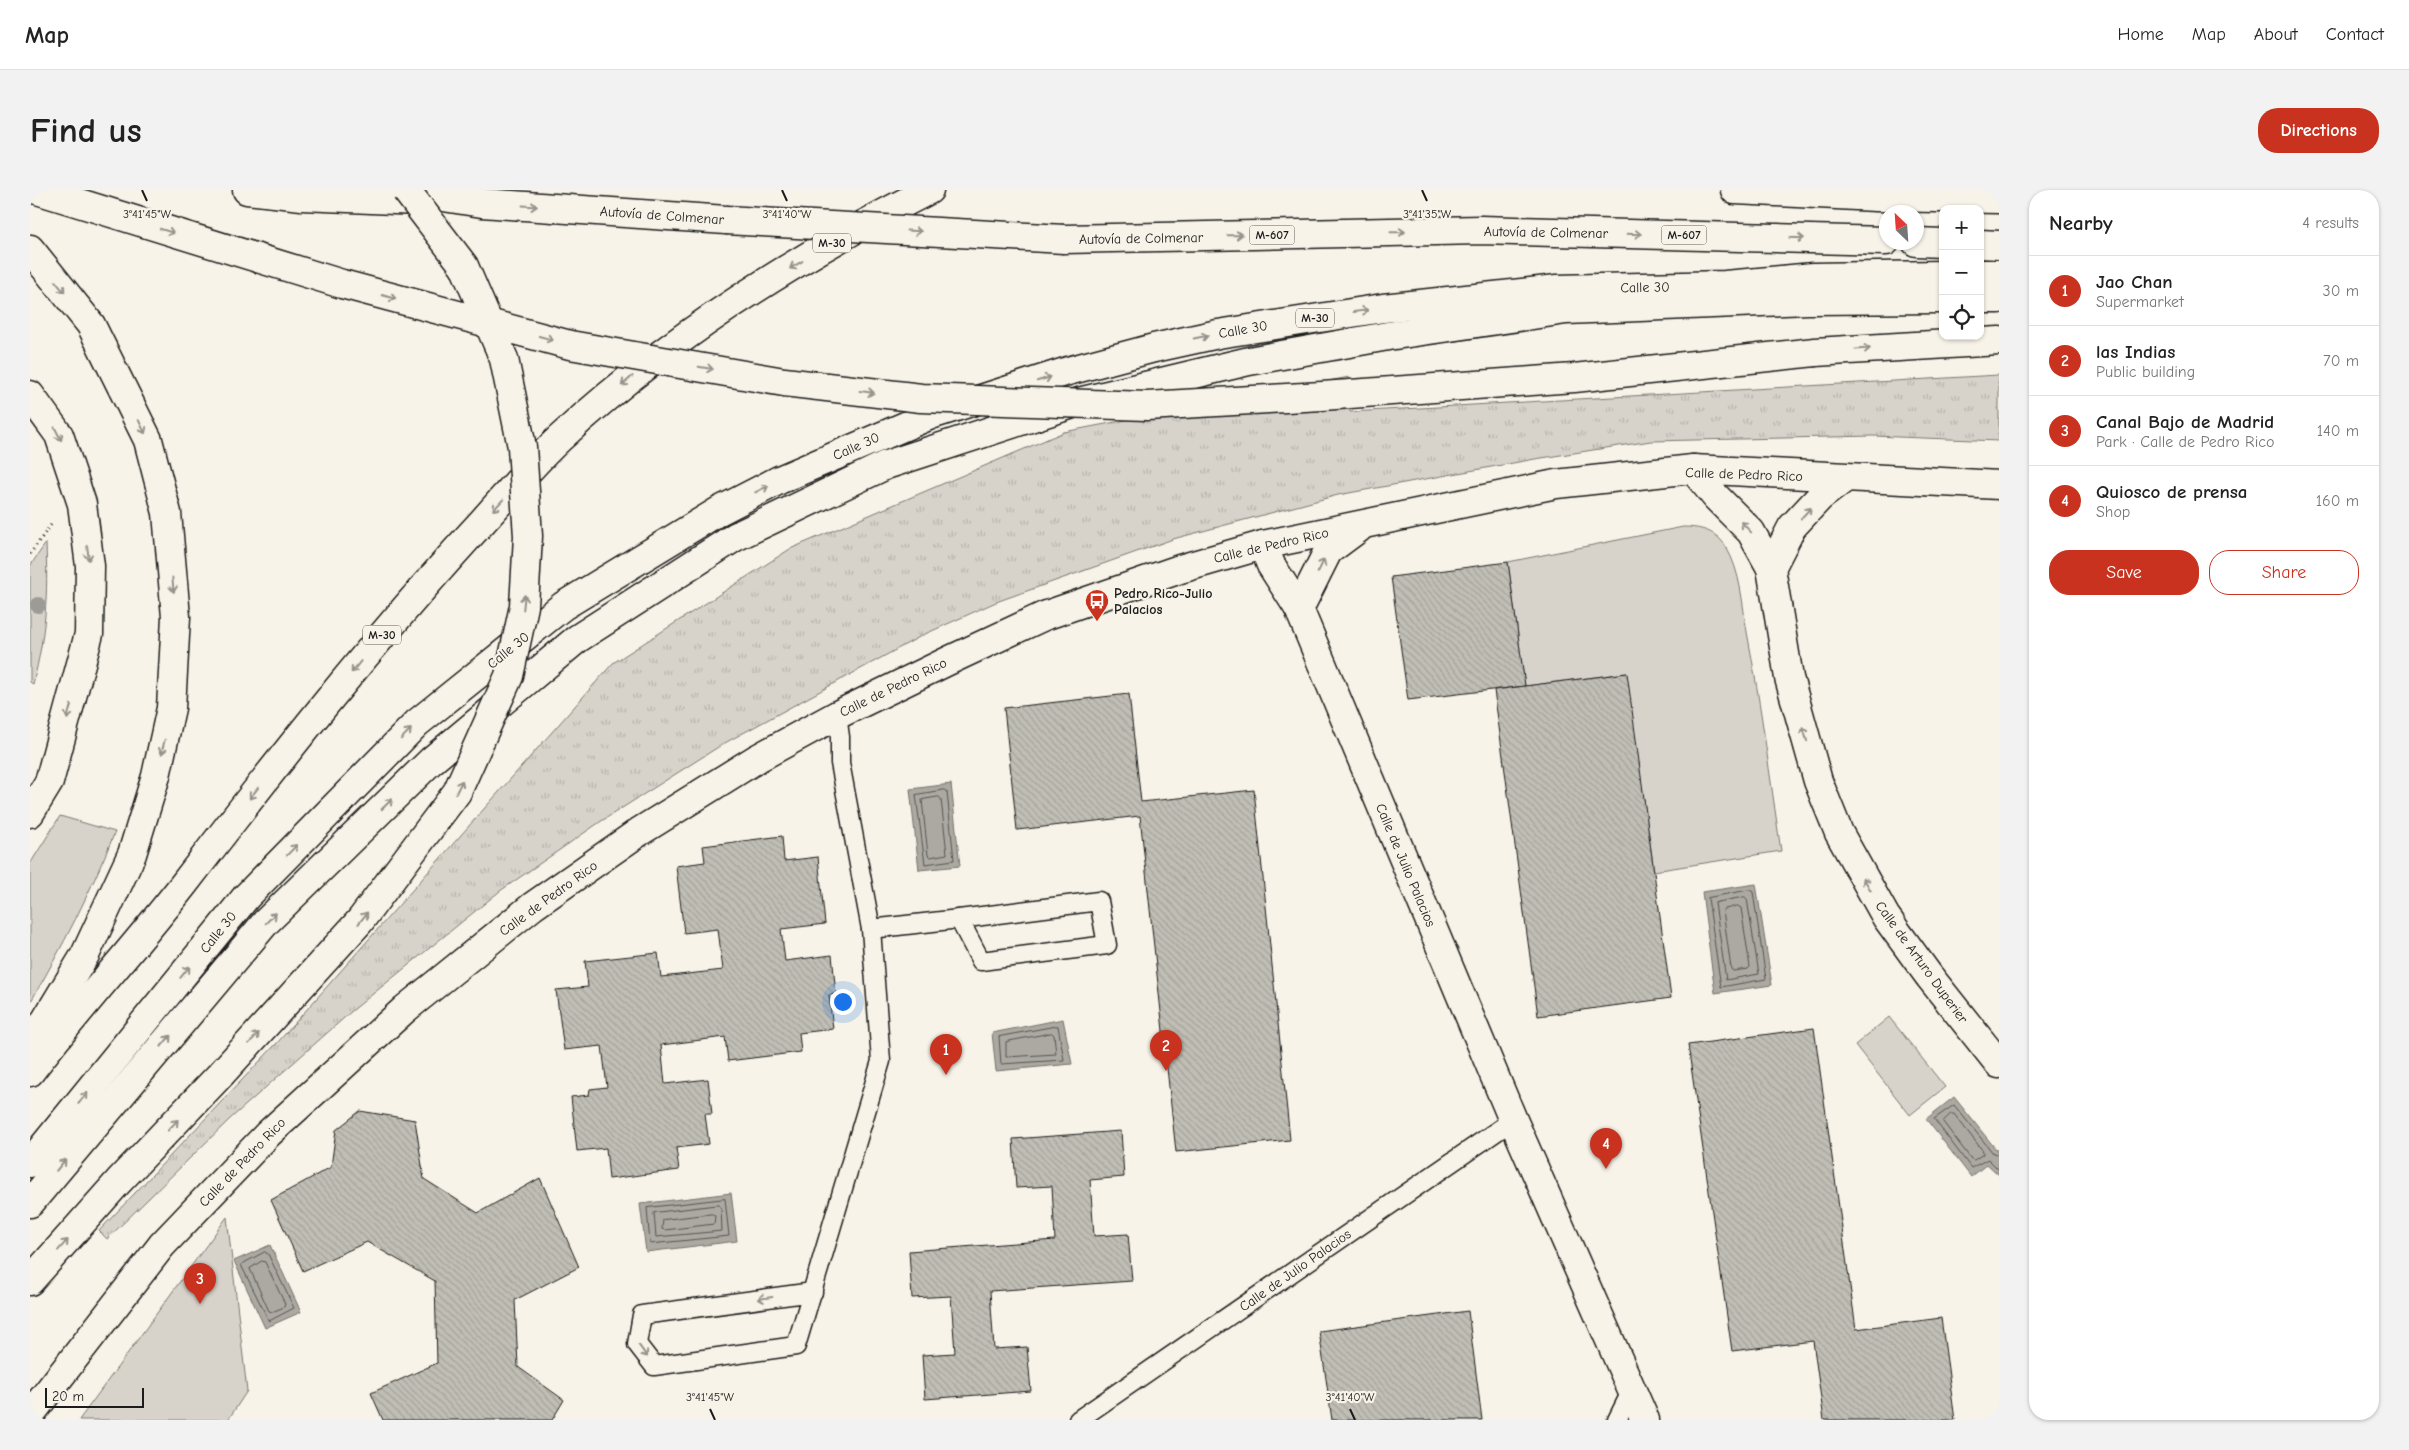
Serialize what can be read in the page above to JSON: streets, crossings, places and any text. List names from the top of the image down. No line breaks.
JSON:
{"streets":{"main road":["Autovía de Colmenar","M-607","M-30","Calle 30","Calle de Pedro Rico","Calle de Julio Palacios","Calle de Arturo Duperier"]},"crossings":[["Calle de Pedro Rico","Calle de Julio Palacios"],["Calle de Pedro Rico","Calle de Arturo Duperier"]],"one_way":["Calle de Arturo Duperier"],"places":{"bus stop":["Pedro Rico-Julio Palacios"]},"scale_bar":"20 m","north":"top left","page":{"header":"Map","nav":["Home","Map","About","Contact"],"buttons":["Directions",["Save","Share"]],"title":"Find us","heading":["Nearby","4 results"],"map_buttons":["+","−"],"list":[{"mark":"1","name":"Jao Chan","note":"Supermarket","value":"30 m"},{"mark":"2","name":"las Indias","note":"Public building","value":"70 m"},{"mark":"3","name":"Canal Bajo de Madrid","note":"Park · Calle de Pedro Rico","value":"140 m"},{"mark":"4","name":"Quiosco de prensa","note":"Shop","value":"160 m"}],"pins":["2","1","4","3"],"scale":"20 m"},"coordinates":["3°41'45\"W","3°41'40\"W","3°41'35\"W"]}
